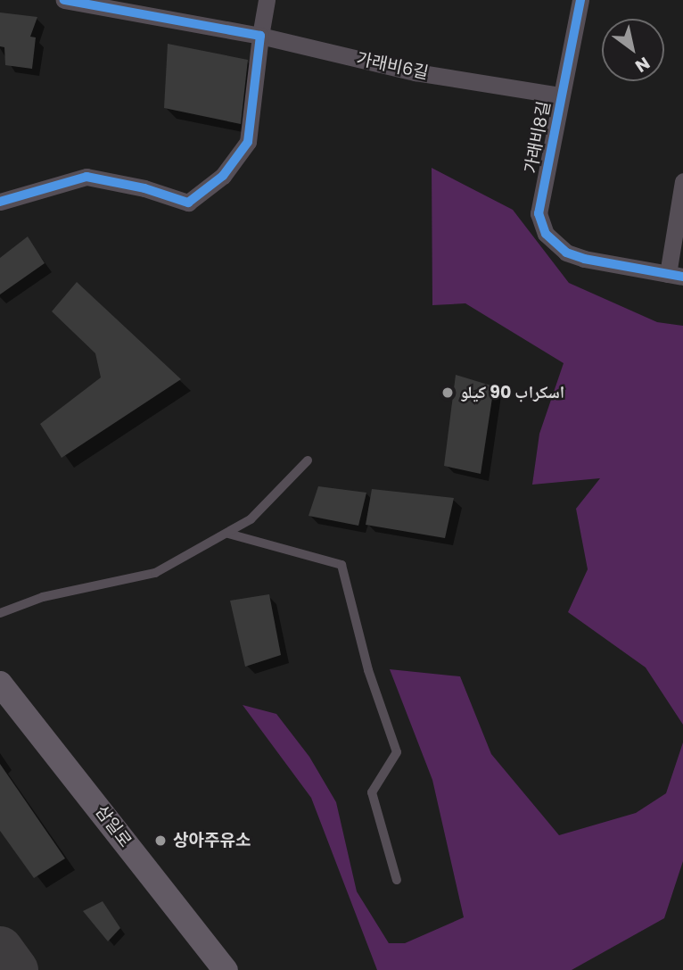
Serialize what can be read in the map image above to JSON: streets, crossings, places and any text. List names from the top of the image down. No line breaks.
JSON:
{"streets":{"main road":["삼일로"],"street":["가래비6길","가래비8길"]},"crossings":[["가래비6길","가래비8길"]],"places":["اسكراب 90 كيلو","상아주유소"],"north":"bottom right"}
